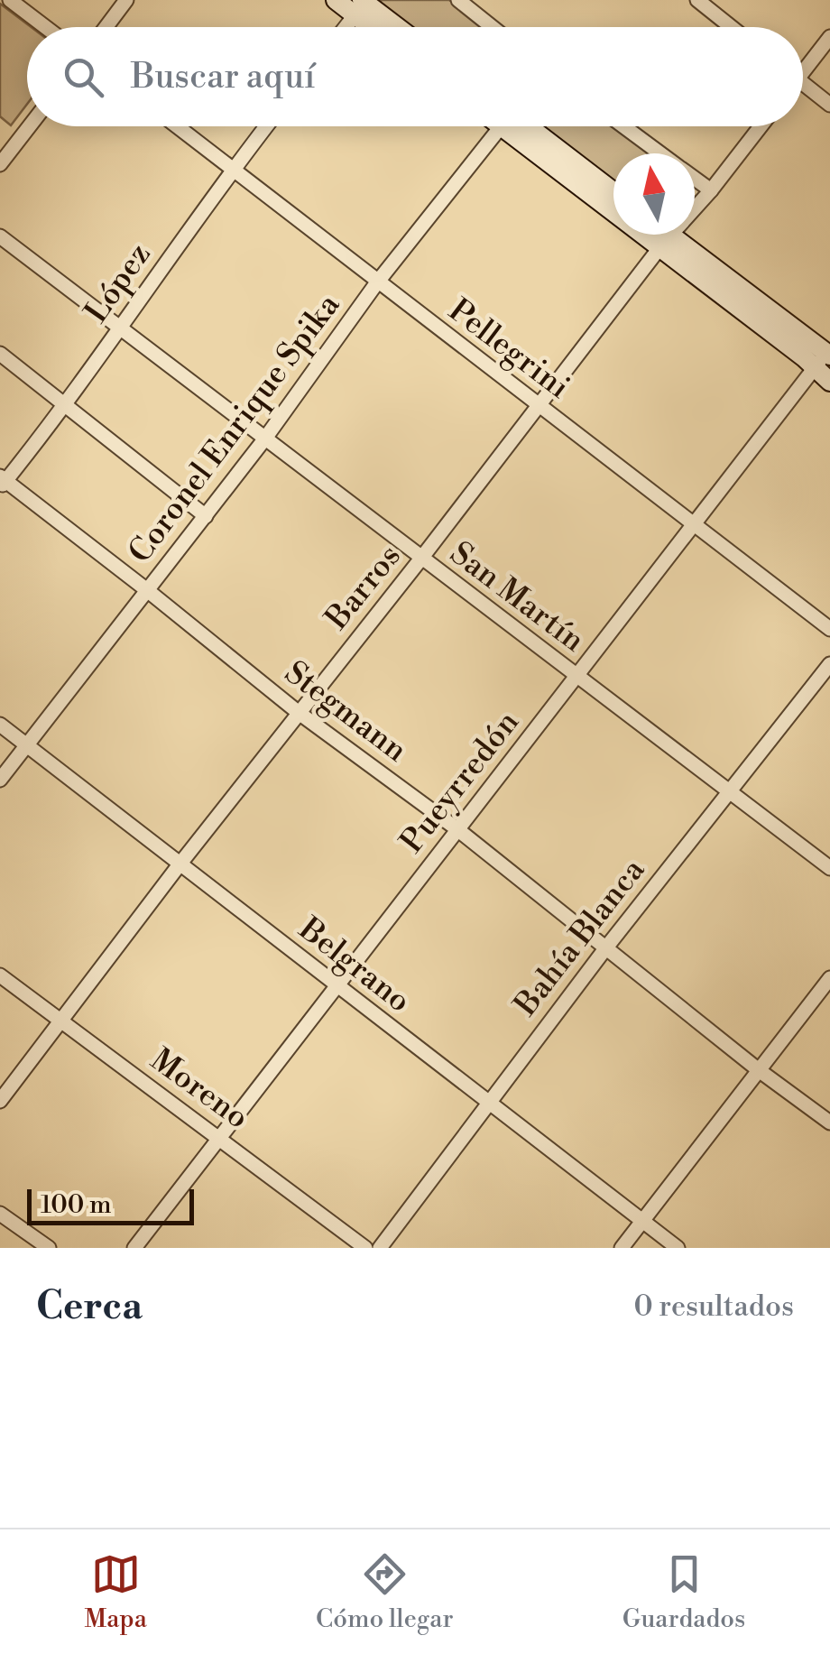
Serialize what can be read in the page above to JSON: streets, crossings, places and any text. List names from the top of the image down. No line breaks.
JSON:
{"streets":{"street":["López","Pellegrini","Coronel Enrique Spika","Barros","San Martín","Stegmann","Pueyrredón","Bahía Blanca","Belgrano","Moreno"]},"crossings":[["López","Pellegrini"],["López","San Martín"],["López","Stegmann"],["Pellegrini","Coronel Enrique Spika"],["Pellegrini","Barros"],["Pellegrini","Pueyrredón"],["Coronel Enrique Spika","San Martín"],["Coronel Enrique Spika","Stegmann"],["Coronel Enrique Spika","Belgrano"],["Barros","San Martín"],["Barros","Stegmann"],["Barros","Belgrano"],["Barros","Moreno"],["San Martín","Pueyrredón"],["San Martín","Bahía Blanca"],["Stegmann","Pueyrredón"],["Stegmann","Bahía Blanca"],["Pueyrredón","Belgrano"],["Pueyrredón","Moreno"],["Bahía Blanca","Belgrano"]],"scale_bar":"100 m","north":"top","page":{"search":"Buscar aquí","scale":"100 m","heading":["Cerca","0 resultados"],"nav":["Mapa","Cómo llegar","Guardados"]}}
